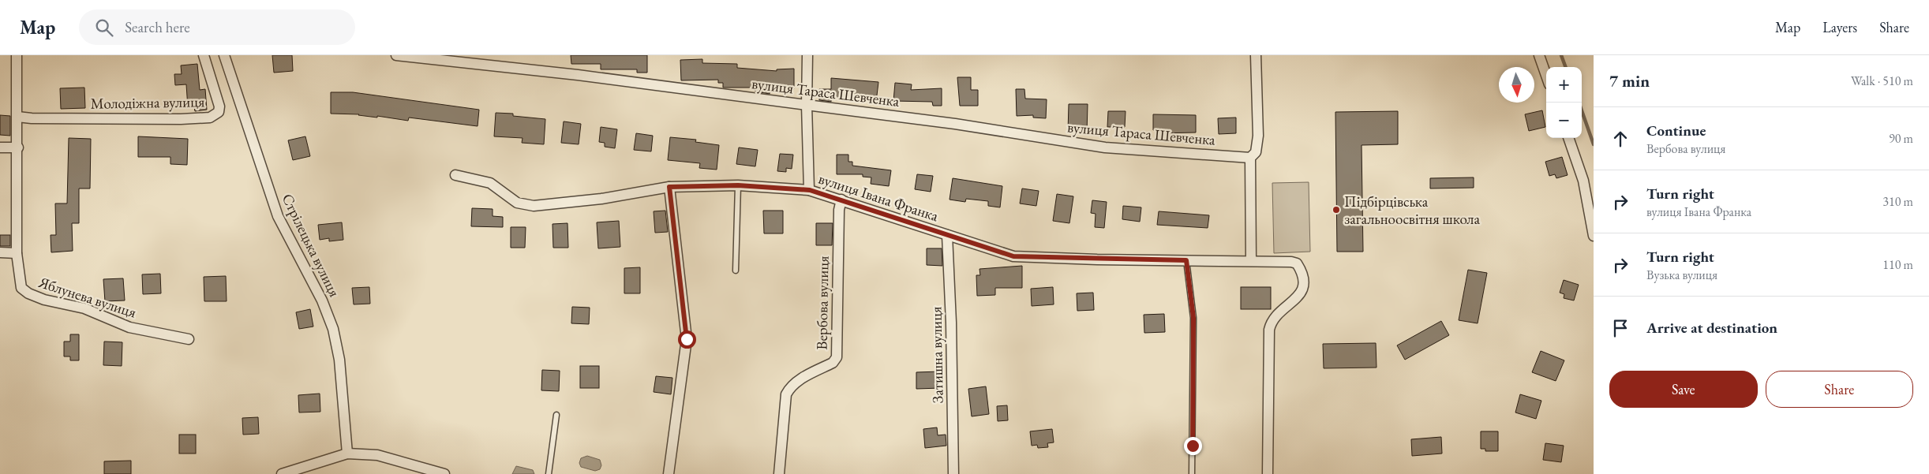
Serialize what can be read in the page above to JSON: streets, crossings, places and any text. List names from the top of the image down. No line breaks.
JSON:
{"streets":{"street":["вулиця Тараса Шевченка","Молодіжна вулиця","вулиця Івана Франка","Стрілецька вулиця","Яблунева вулиця","Вербова вулиця","Затишна вулиця"]},"crossings":[["Молодіжна вулиця","Яблунева вулиця"],["вулиця Івана Франка","Вербова вулиця"],["вулиця Івана Франка","Затишна вулиця"]],"places":["Підбірцівська загальноосвітня школа"],"north":"bottom","page":{"header":"Map","search":"Search here","nav":["Map","Layers","Share"],"heading":["7 min","Walk · 510 m"],"map_buttons":["+","−"],"list":[["Continue","Вербова вулиця","90 m"],["Turn right","вулиця Івана Франка","310 m"],["Turn right","Вузька вулиця","110 m"],"Arrive at destination"],"buttons":["Save","Share"]}}
